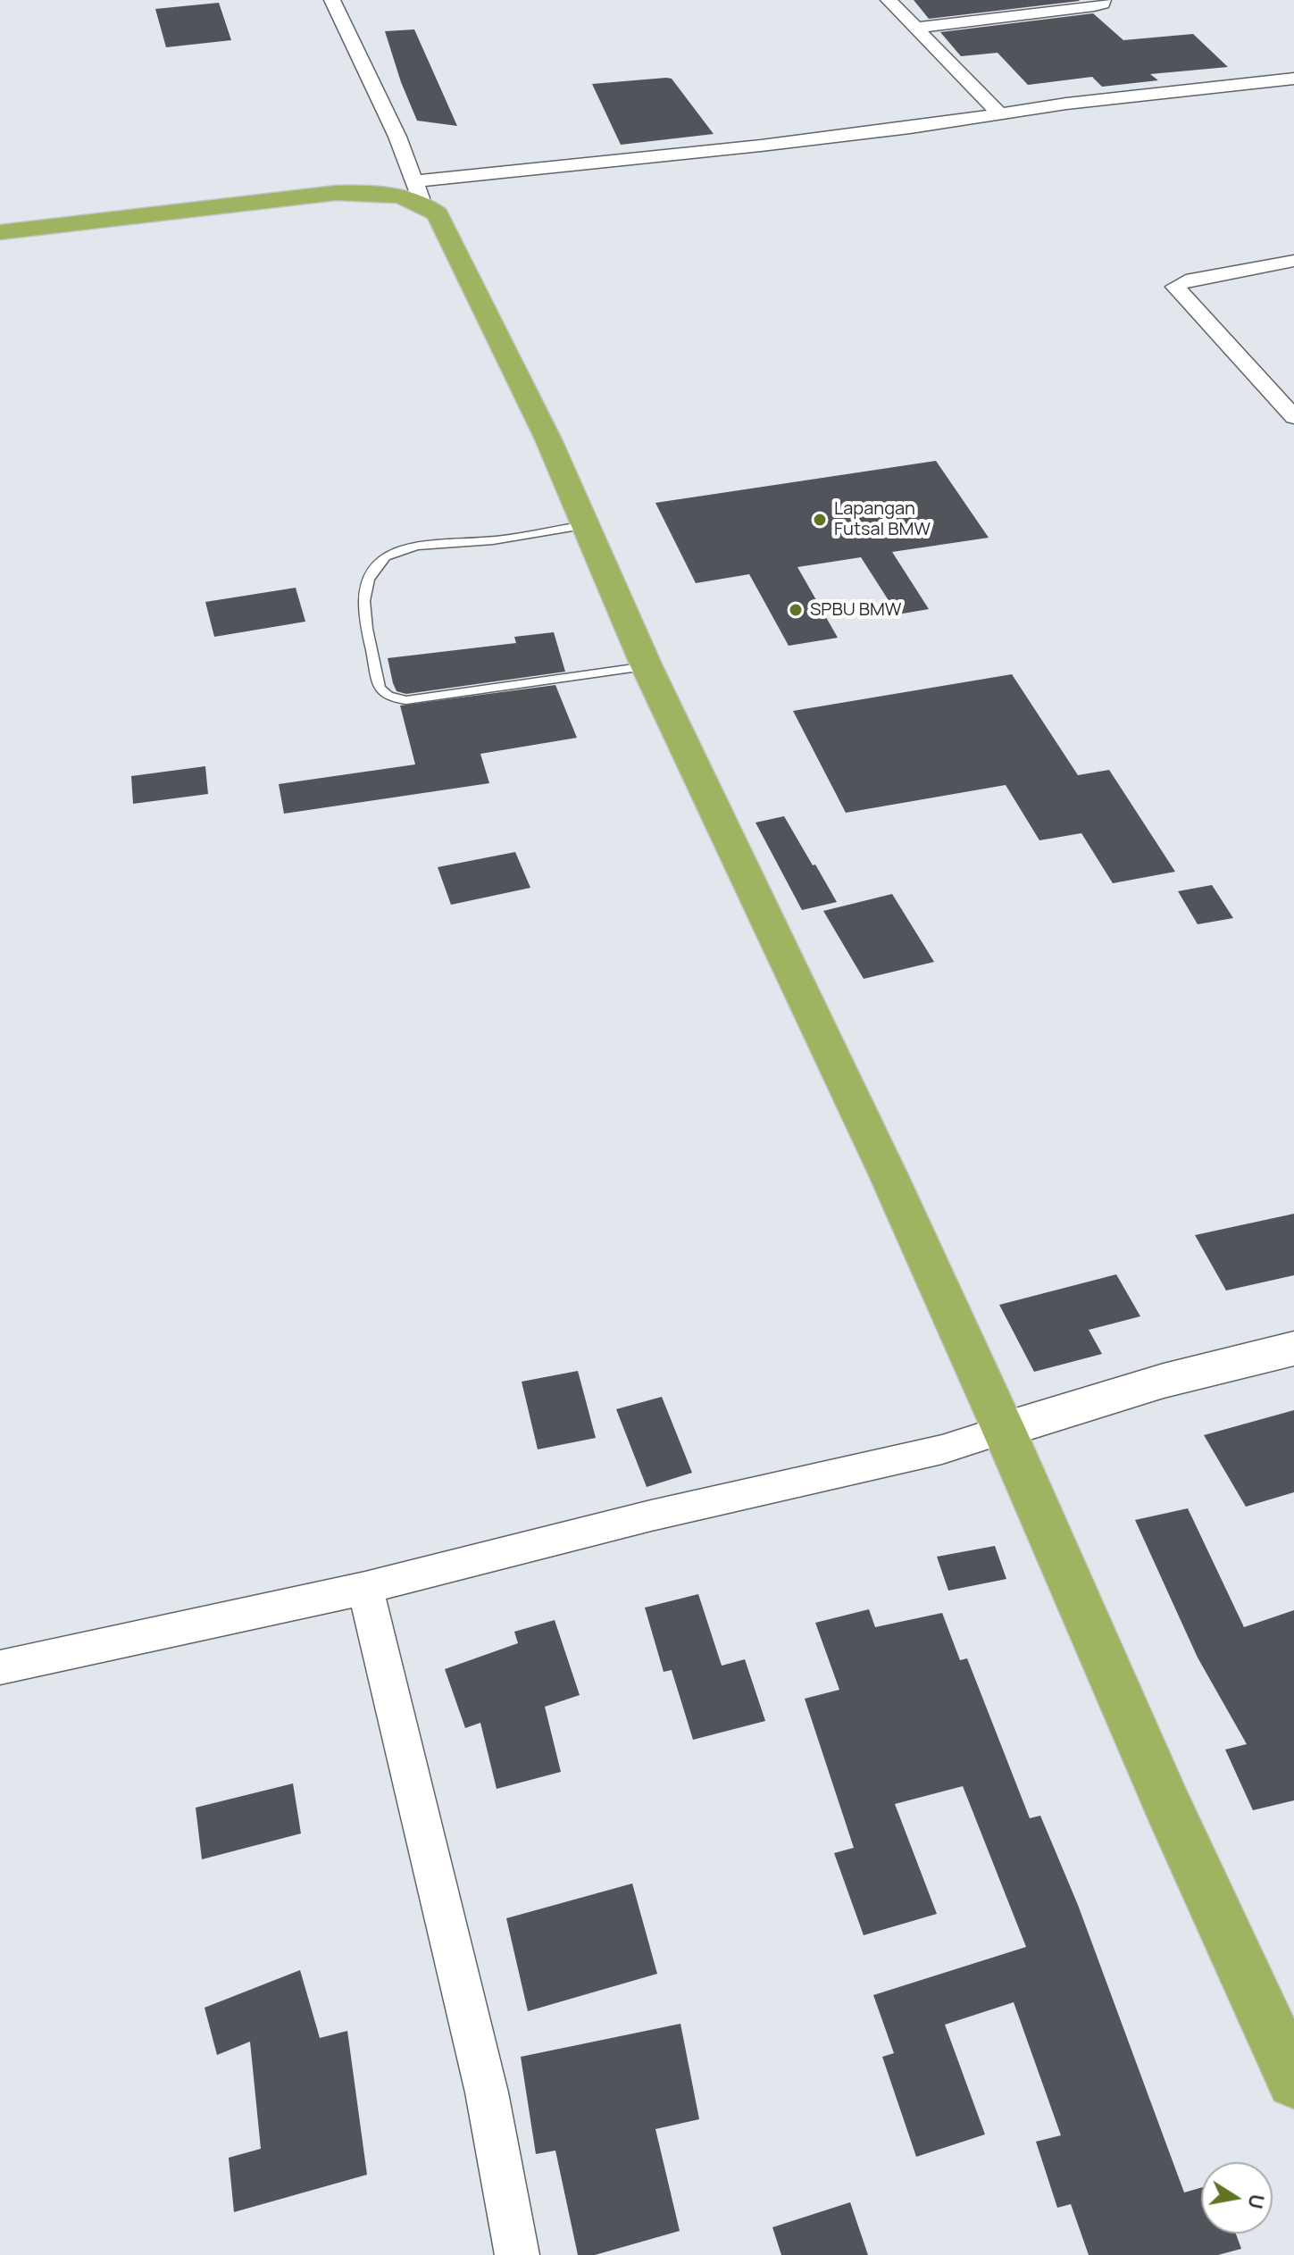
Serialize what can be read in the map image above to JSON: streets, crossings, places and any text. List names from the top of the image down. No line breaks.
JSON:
{"places":["Lapangan Futsal BMW","SPBU BMW"],"north":"right"}
